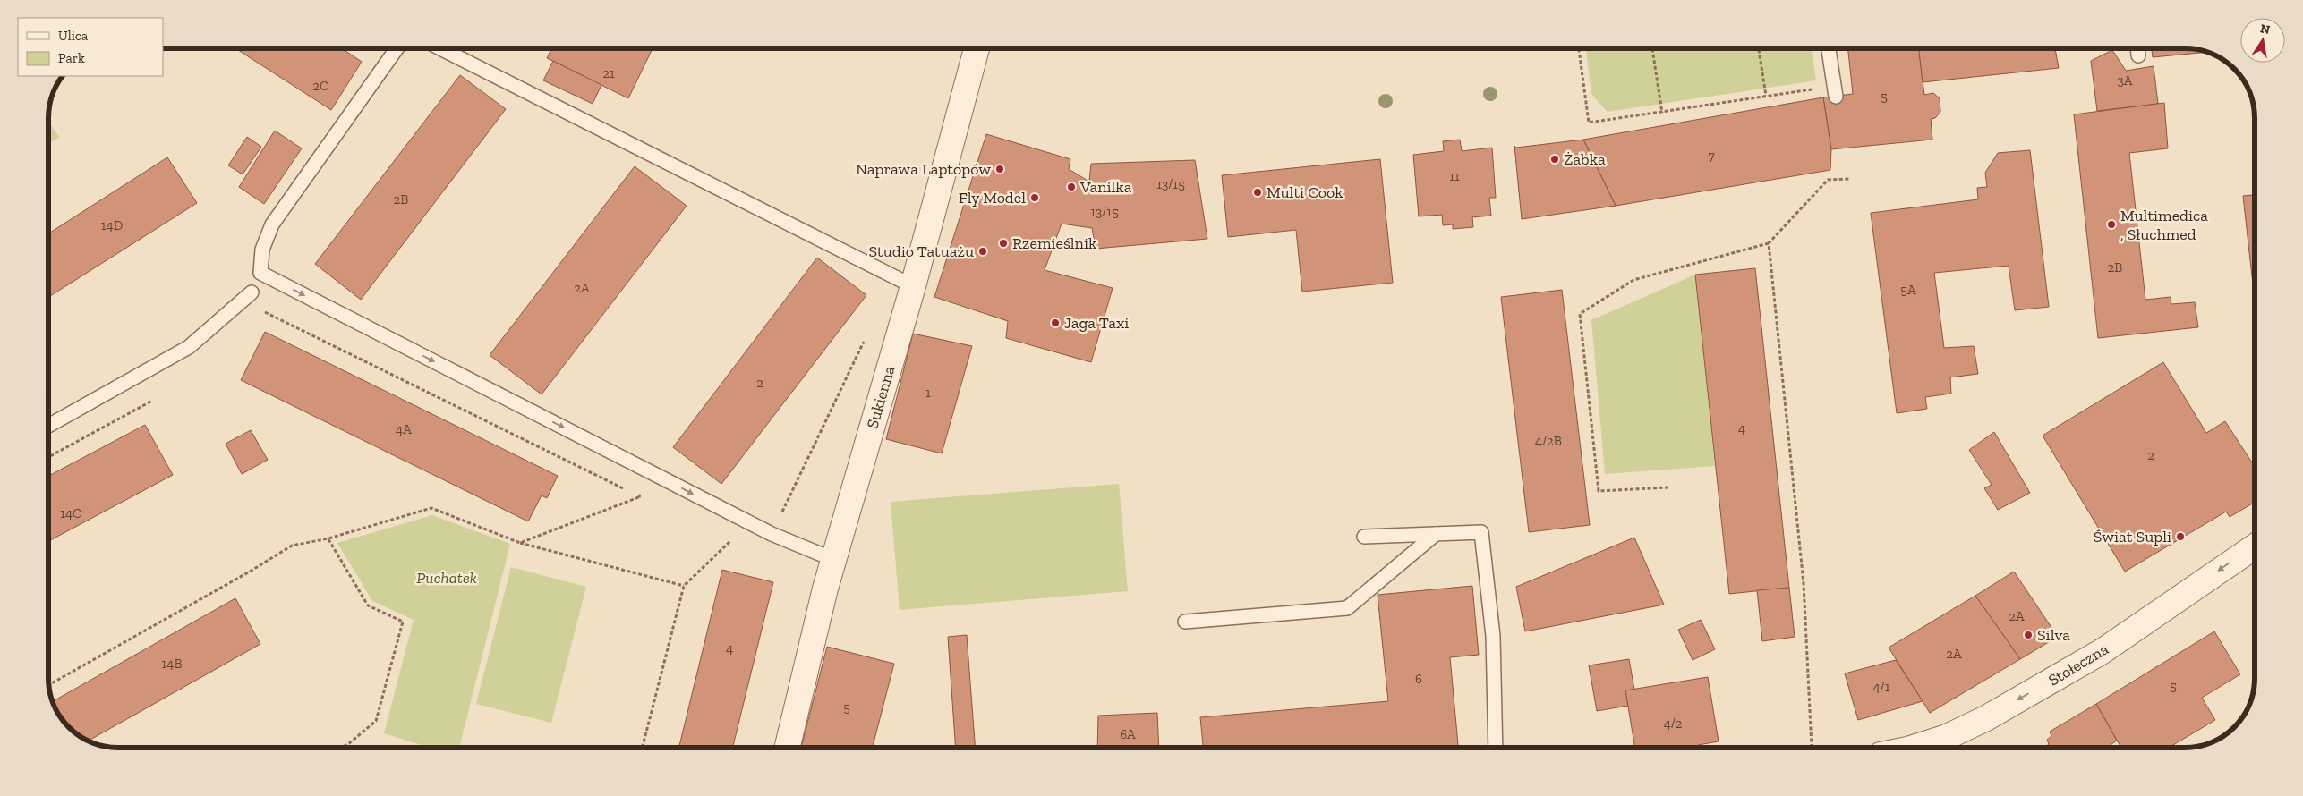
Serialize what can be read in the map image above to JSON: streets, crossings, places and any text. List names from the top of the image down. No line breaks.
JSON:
{"streets":{"street":["Sukienna","Stołeczna"]},"one_way":["Stołeczna"],"parks":["Puchatek"],"places":["Żabka","Naprawa Laptopów","Vanilka","Multi Cook","Fly Model","Multimedica , Słuchmed","Rzemieślnik","Studio Tatuażu","Jaga Taxi","Świat Supli","Silva"],"house_numbers":["21","3A","2C","5","7","11","13/15","2B","13/15","14D","2B","2A","5A","2","1","4","4A","4/2B","2","14C","2A","4","2A","14B","6","5","4/1","5","4/2","6A"],"legend":["Ulica","Park"],"north":"top"}
